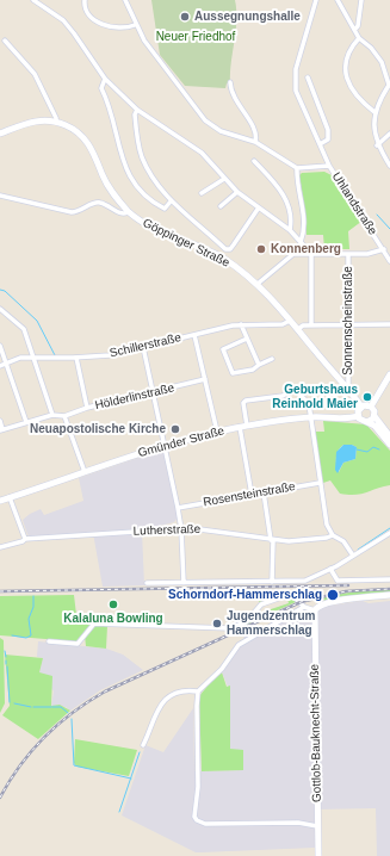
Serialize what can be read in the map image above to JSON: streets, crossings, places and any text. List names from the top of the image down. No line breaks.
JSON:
{"streets":{"street":["Uhlandstraße","Göppinger Straße","Sonnenscheinstraße","Schillerstraße","Hölderlinstraße","Gmünder Straße","Rosensteinstraße","Lutherstraße","Gottlob-Bauknecht-Straße"]},"crossings":[["Göppinger Straße","Sonnenscheinstraße"],["Göppinger Straße","Schillerstraße"],["Göppinger Straße","Gmünder Straße"]],"parks":["Neuer Friedhof"],"places":["Aussegnungshalle","Konnenberg","Geburtshaus Reinhold Maier","Neuapostolische Kirche","Schorndorf-Hammerschlag","Kalaluna Bowling","Jugendzentrum Hammerschlag"]}
